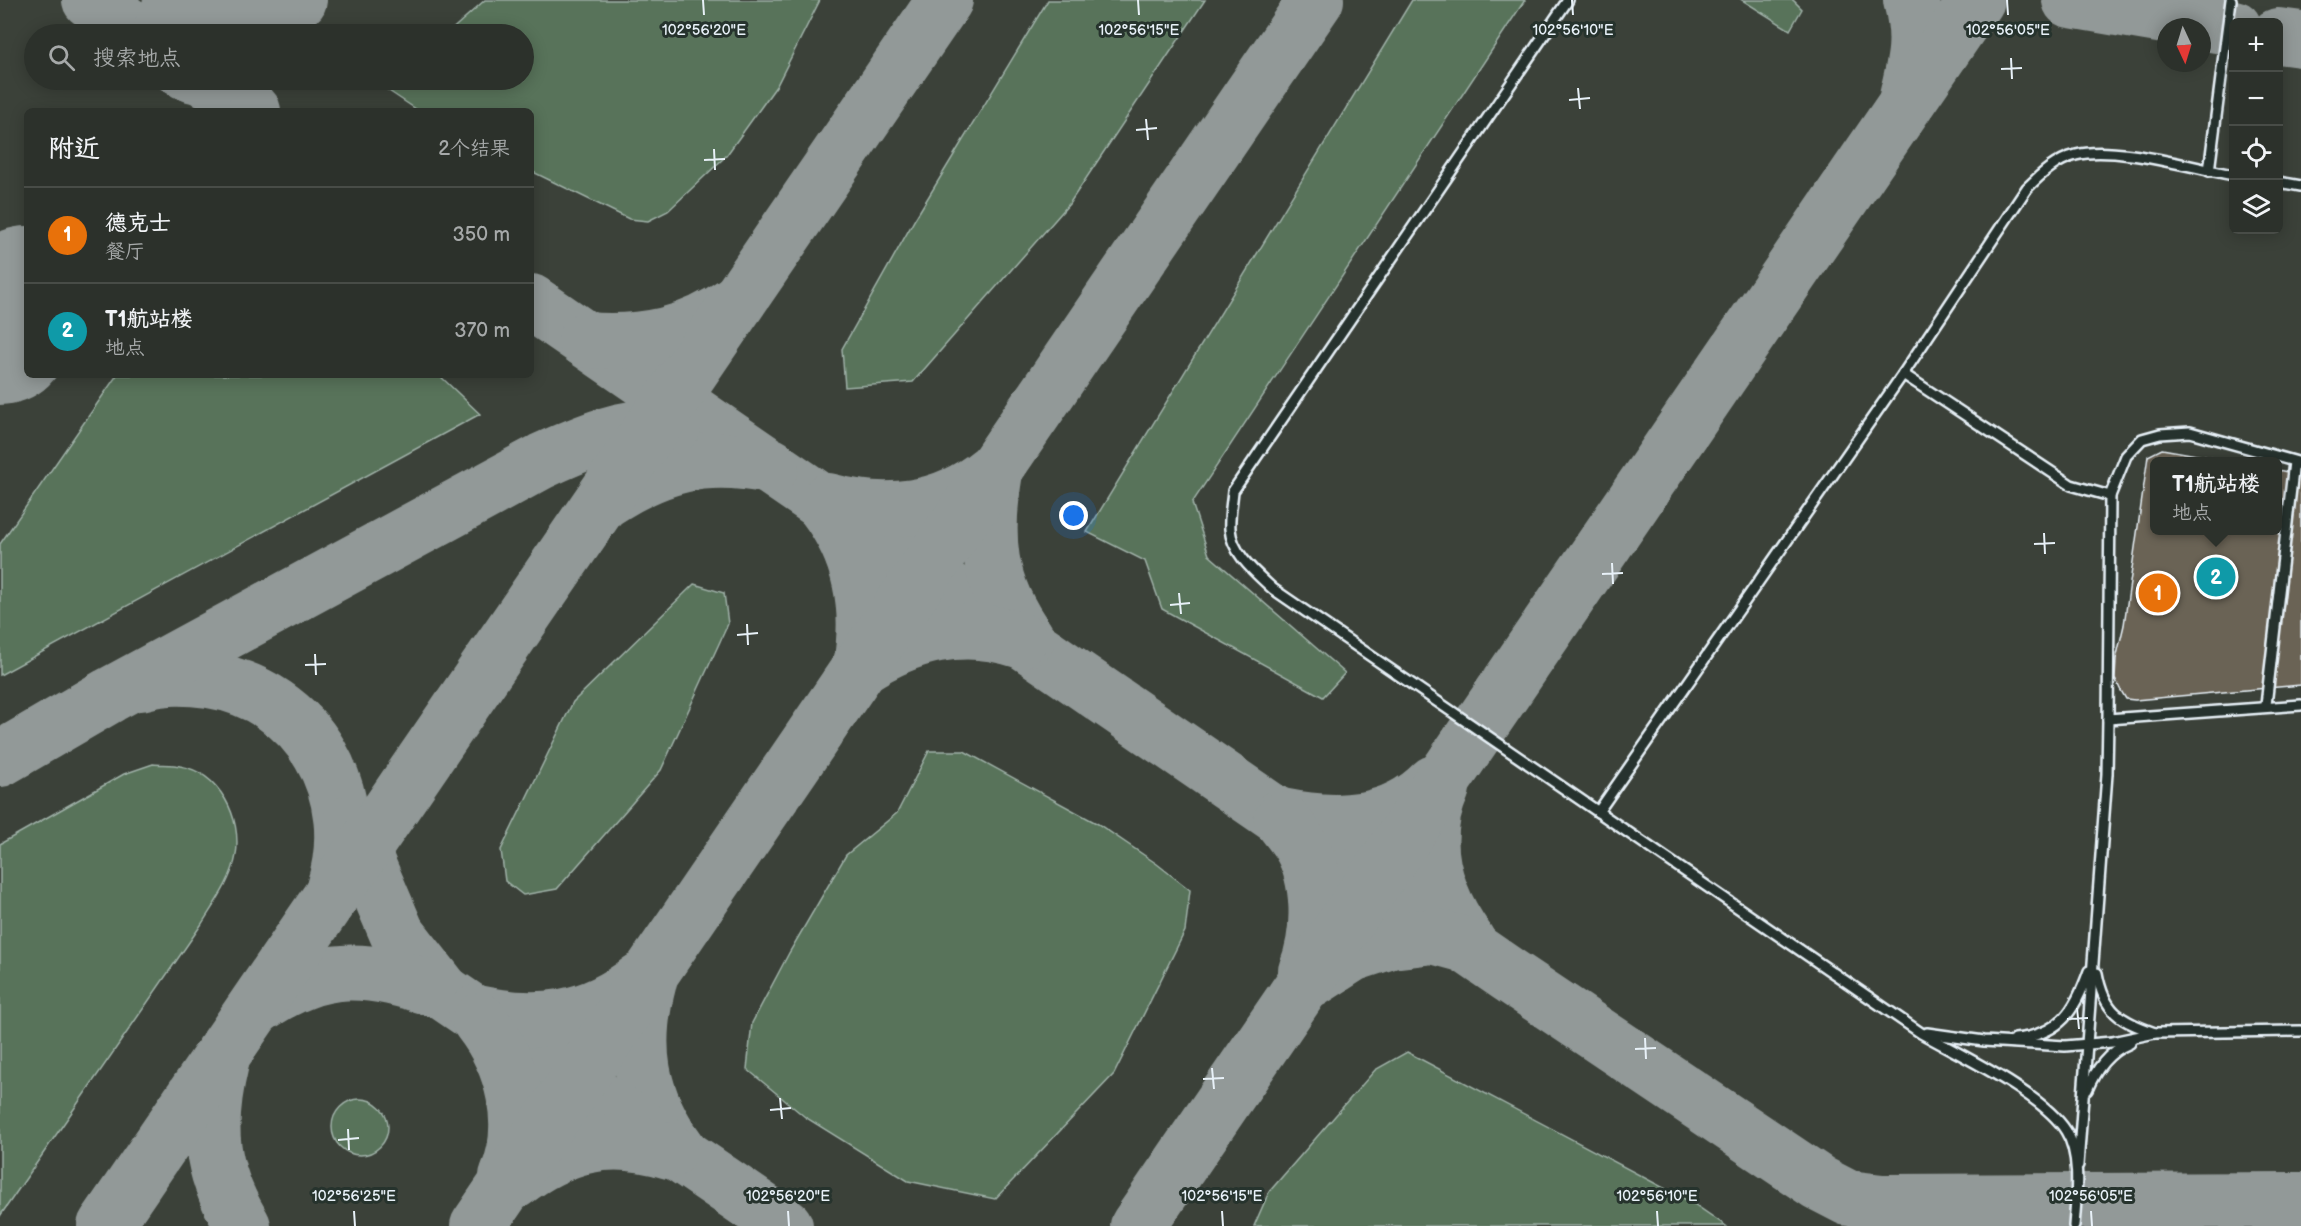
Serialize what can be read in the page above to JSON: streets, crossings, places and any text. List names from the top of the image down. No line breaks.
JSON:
{"north":"bottom","page":{"map_buttons":["+","−"],"search":"搜索地点","heading":["附近","2个结果"],"list":[{"mark":"1","name":"德克士","note":"餐厅","value":"350 m"},{"mark":"2","name":"T1航站楼","note":"地点","value":"370 m"}],"popup":["T1航站楼","地点"],"pins":["2","1"]},"coordinates":["102°56'20\"E","102°56'15\"E","102°56'10\"E","102°56'05\"E","102°56'25\"E"]}
